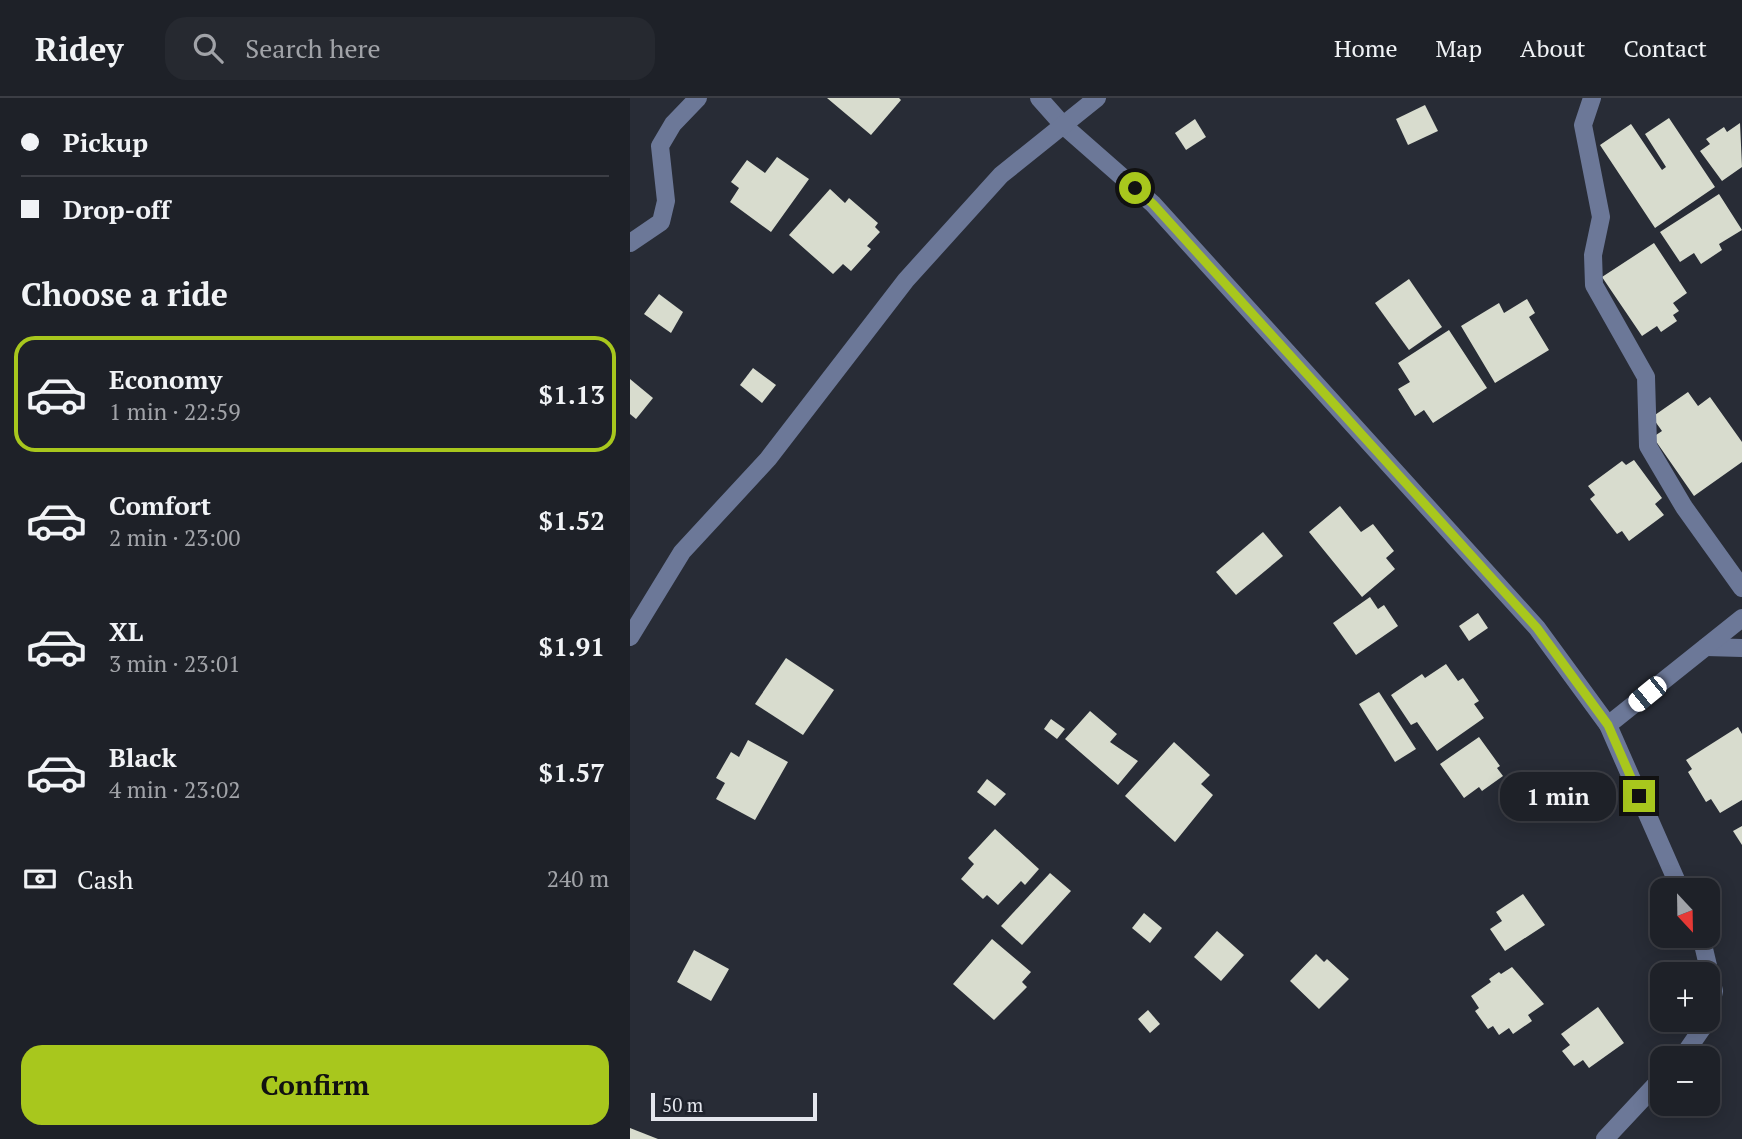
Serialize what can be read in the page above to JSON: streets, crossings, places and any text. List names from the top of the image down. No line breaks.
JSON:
{"scale_bar":"50 m","north":"bottom","page":{"header":"Ridey","search":"Search here","nav":["Home","Map","About","Contact"],"banner":["Pickup","Drop-off"],"heading":"Choose a ride","list":[{"name":"Economy","note":"1 min · 22:59","value":"$1.13"},{"name":"Comfort","note":"2 min · 23:00","value":"$1.52"},{"name":"XL","note":"3 min · 23:01","value":"$1.91"},{"name":"Black","note":"4 min · 23:02","value":"$1.57"}],"bubble":"1 min","pay":["Cash","240 m"],"map_buttons":["+","−"],"buttons":"Confirm","scale":"50 m"}}
